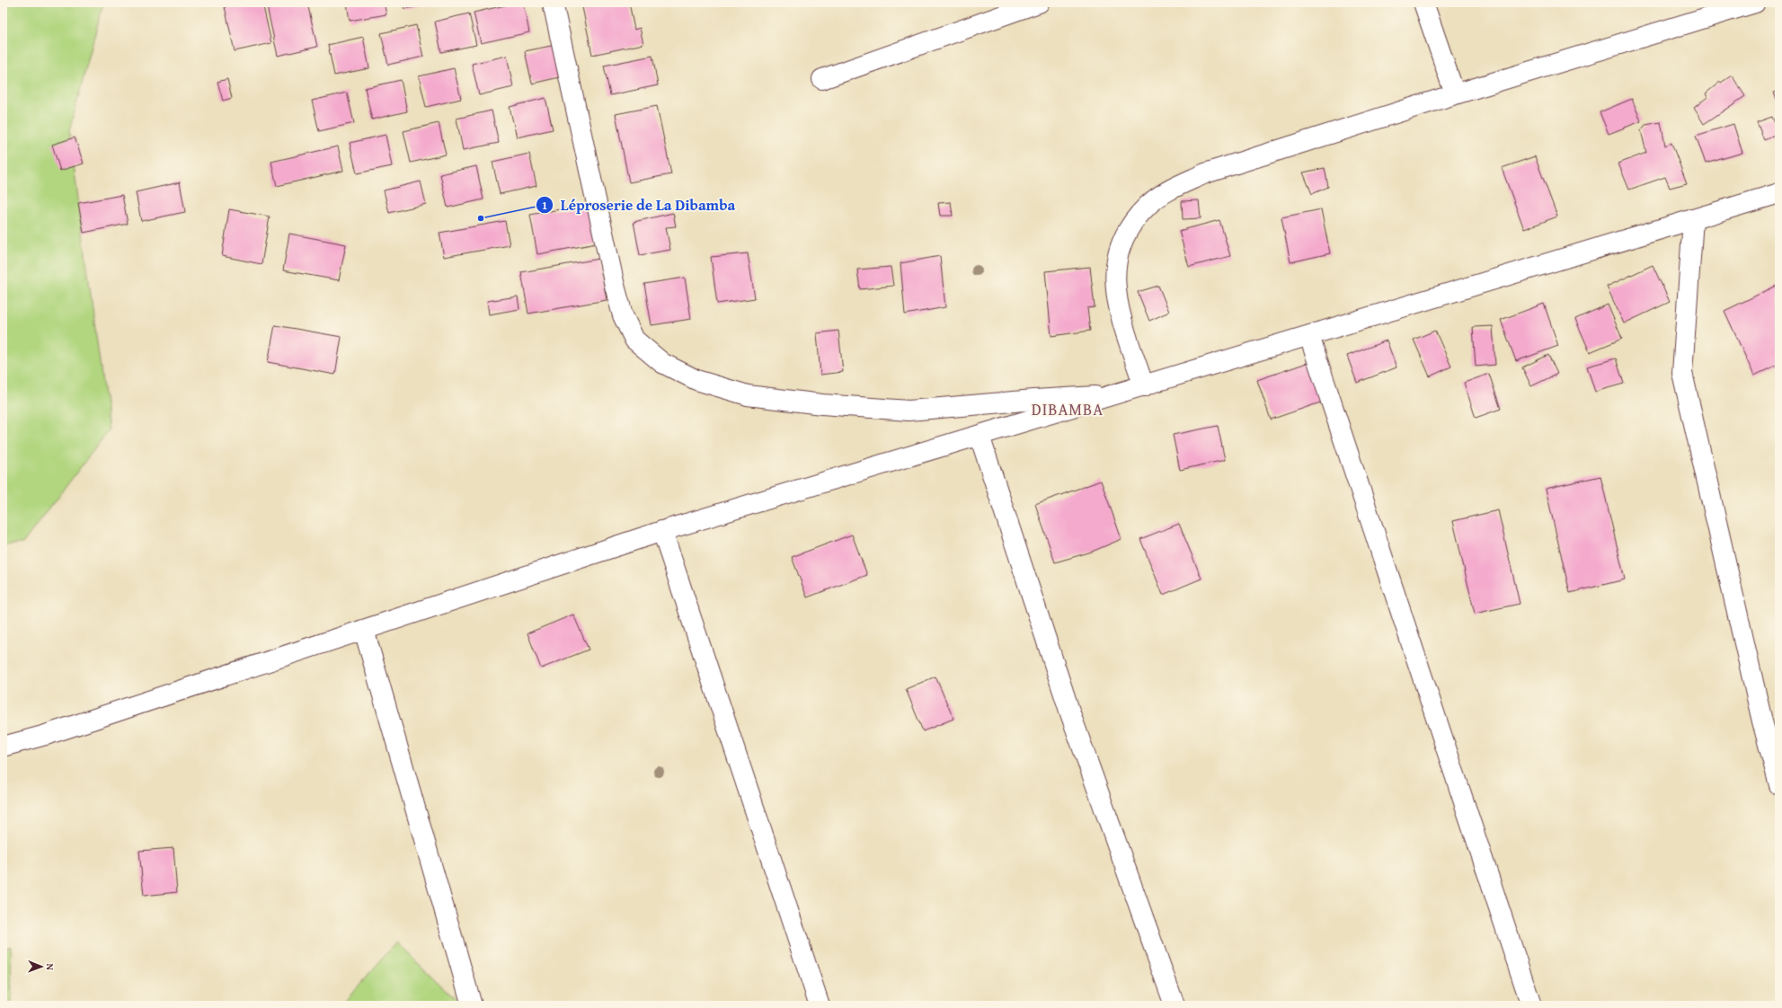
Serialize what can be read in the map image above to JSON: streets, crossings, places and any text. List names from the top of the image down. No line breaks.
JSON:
{"districts":["DIBAMBA"],"places":["Léproserie de La Dibamba"],"north":"right"}
